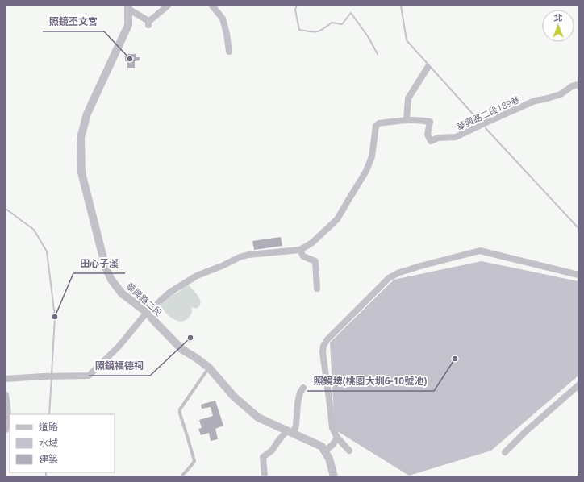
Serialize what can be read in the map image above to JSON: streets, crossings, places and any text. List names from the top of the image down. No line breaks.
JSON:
{"streets":{"street":["華興路二段189巷","華興路二段"]},"crossings":[["華興路二段189巷","華興路二段"]],"places":["照鏡丕文宮","田心子溪","照鏡福德祠","照鏡埤(桃園大圳6-10號池)"],"legend":["道路","水域","建築"],"north":"top"}
